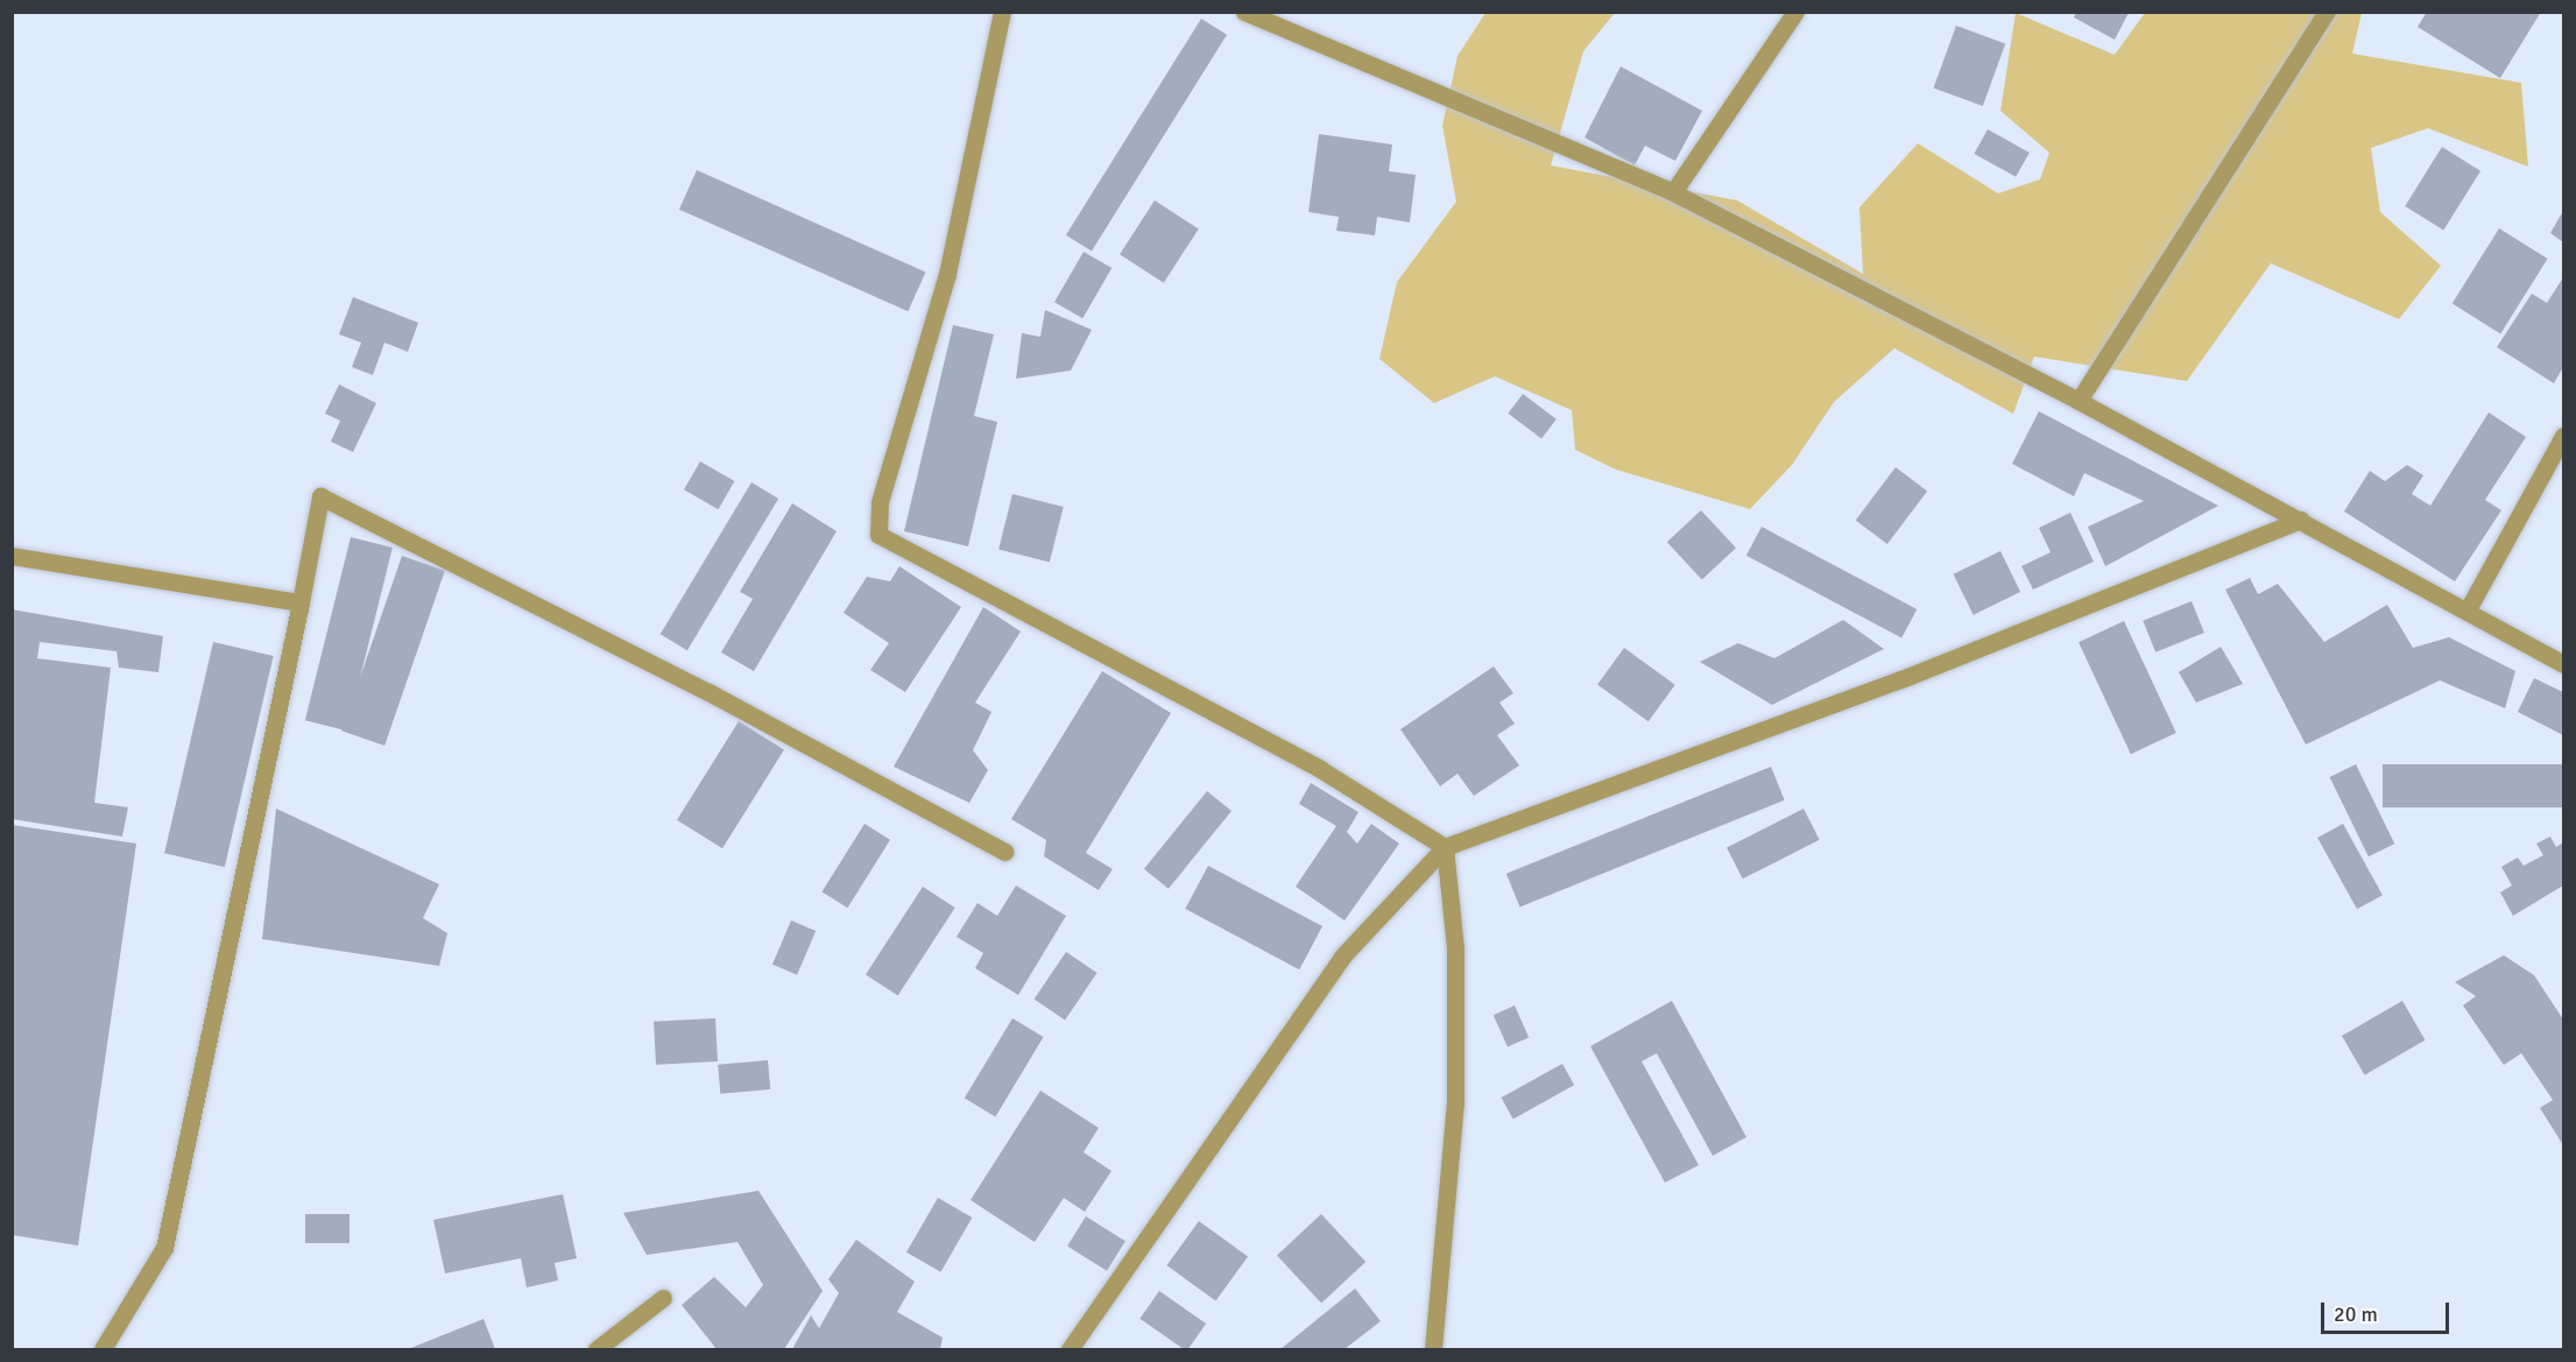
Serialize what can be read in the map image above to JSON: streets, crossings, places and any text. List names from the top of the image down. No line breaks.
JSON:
{"scale_bar":"20 m"}
